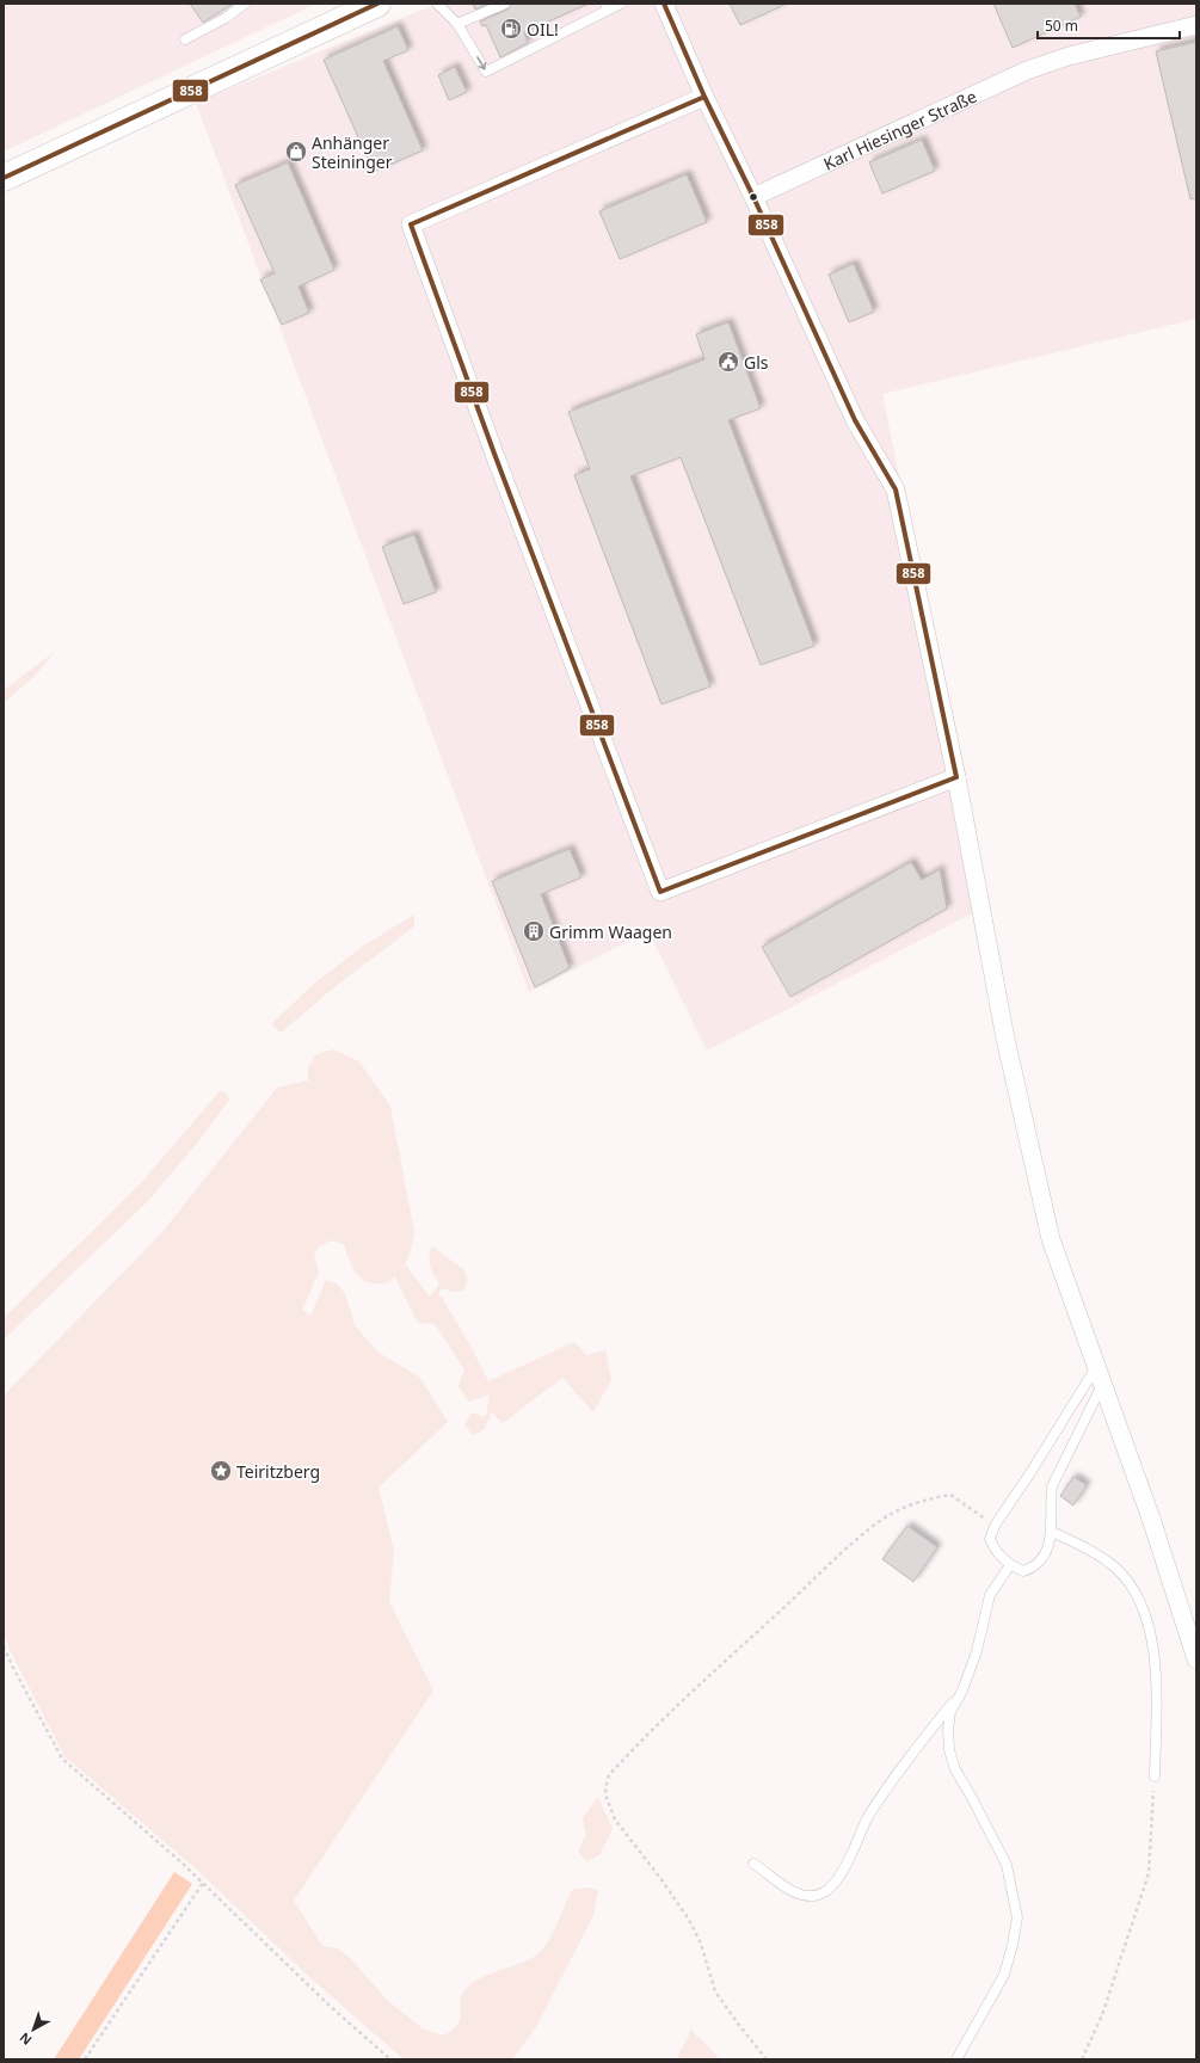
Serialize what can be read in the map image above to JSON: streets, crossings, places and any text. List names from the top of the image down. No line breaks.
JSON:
{"streets":{"street":["Karl Hiesinger Straße"]},"places":{"fuel station":["OIL!"],"shop":["Anhänger Steininger"],"public building":["Gls"],"building":["Grimm Waagen"],"place":["Teiritzberg"]},"lines":["transit line 858"],"scale_bar":"50 m","north":"bottom left"}
